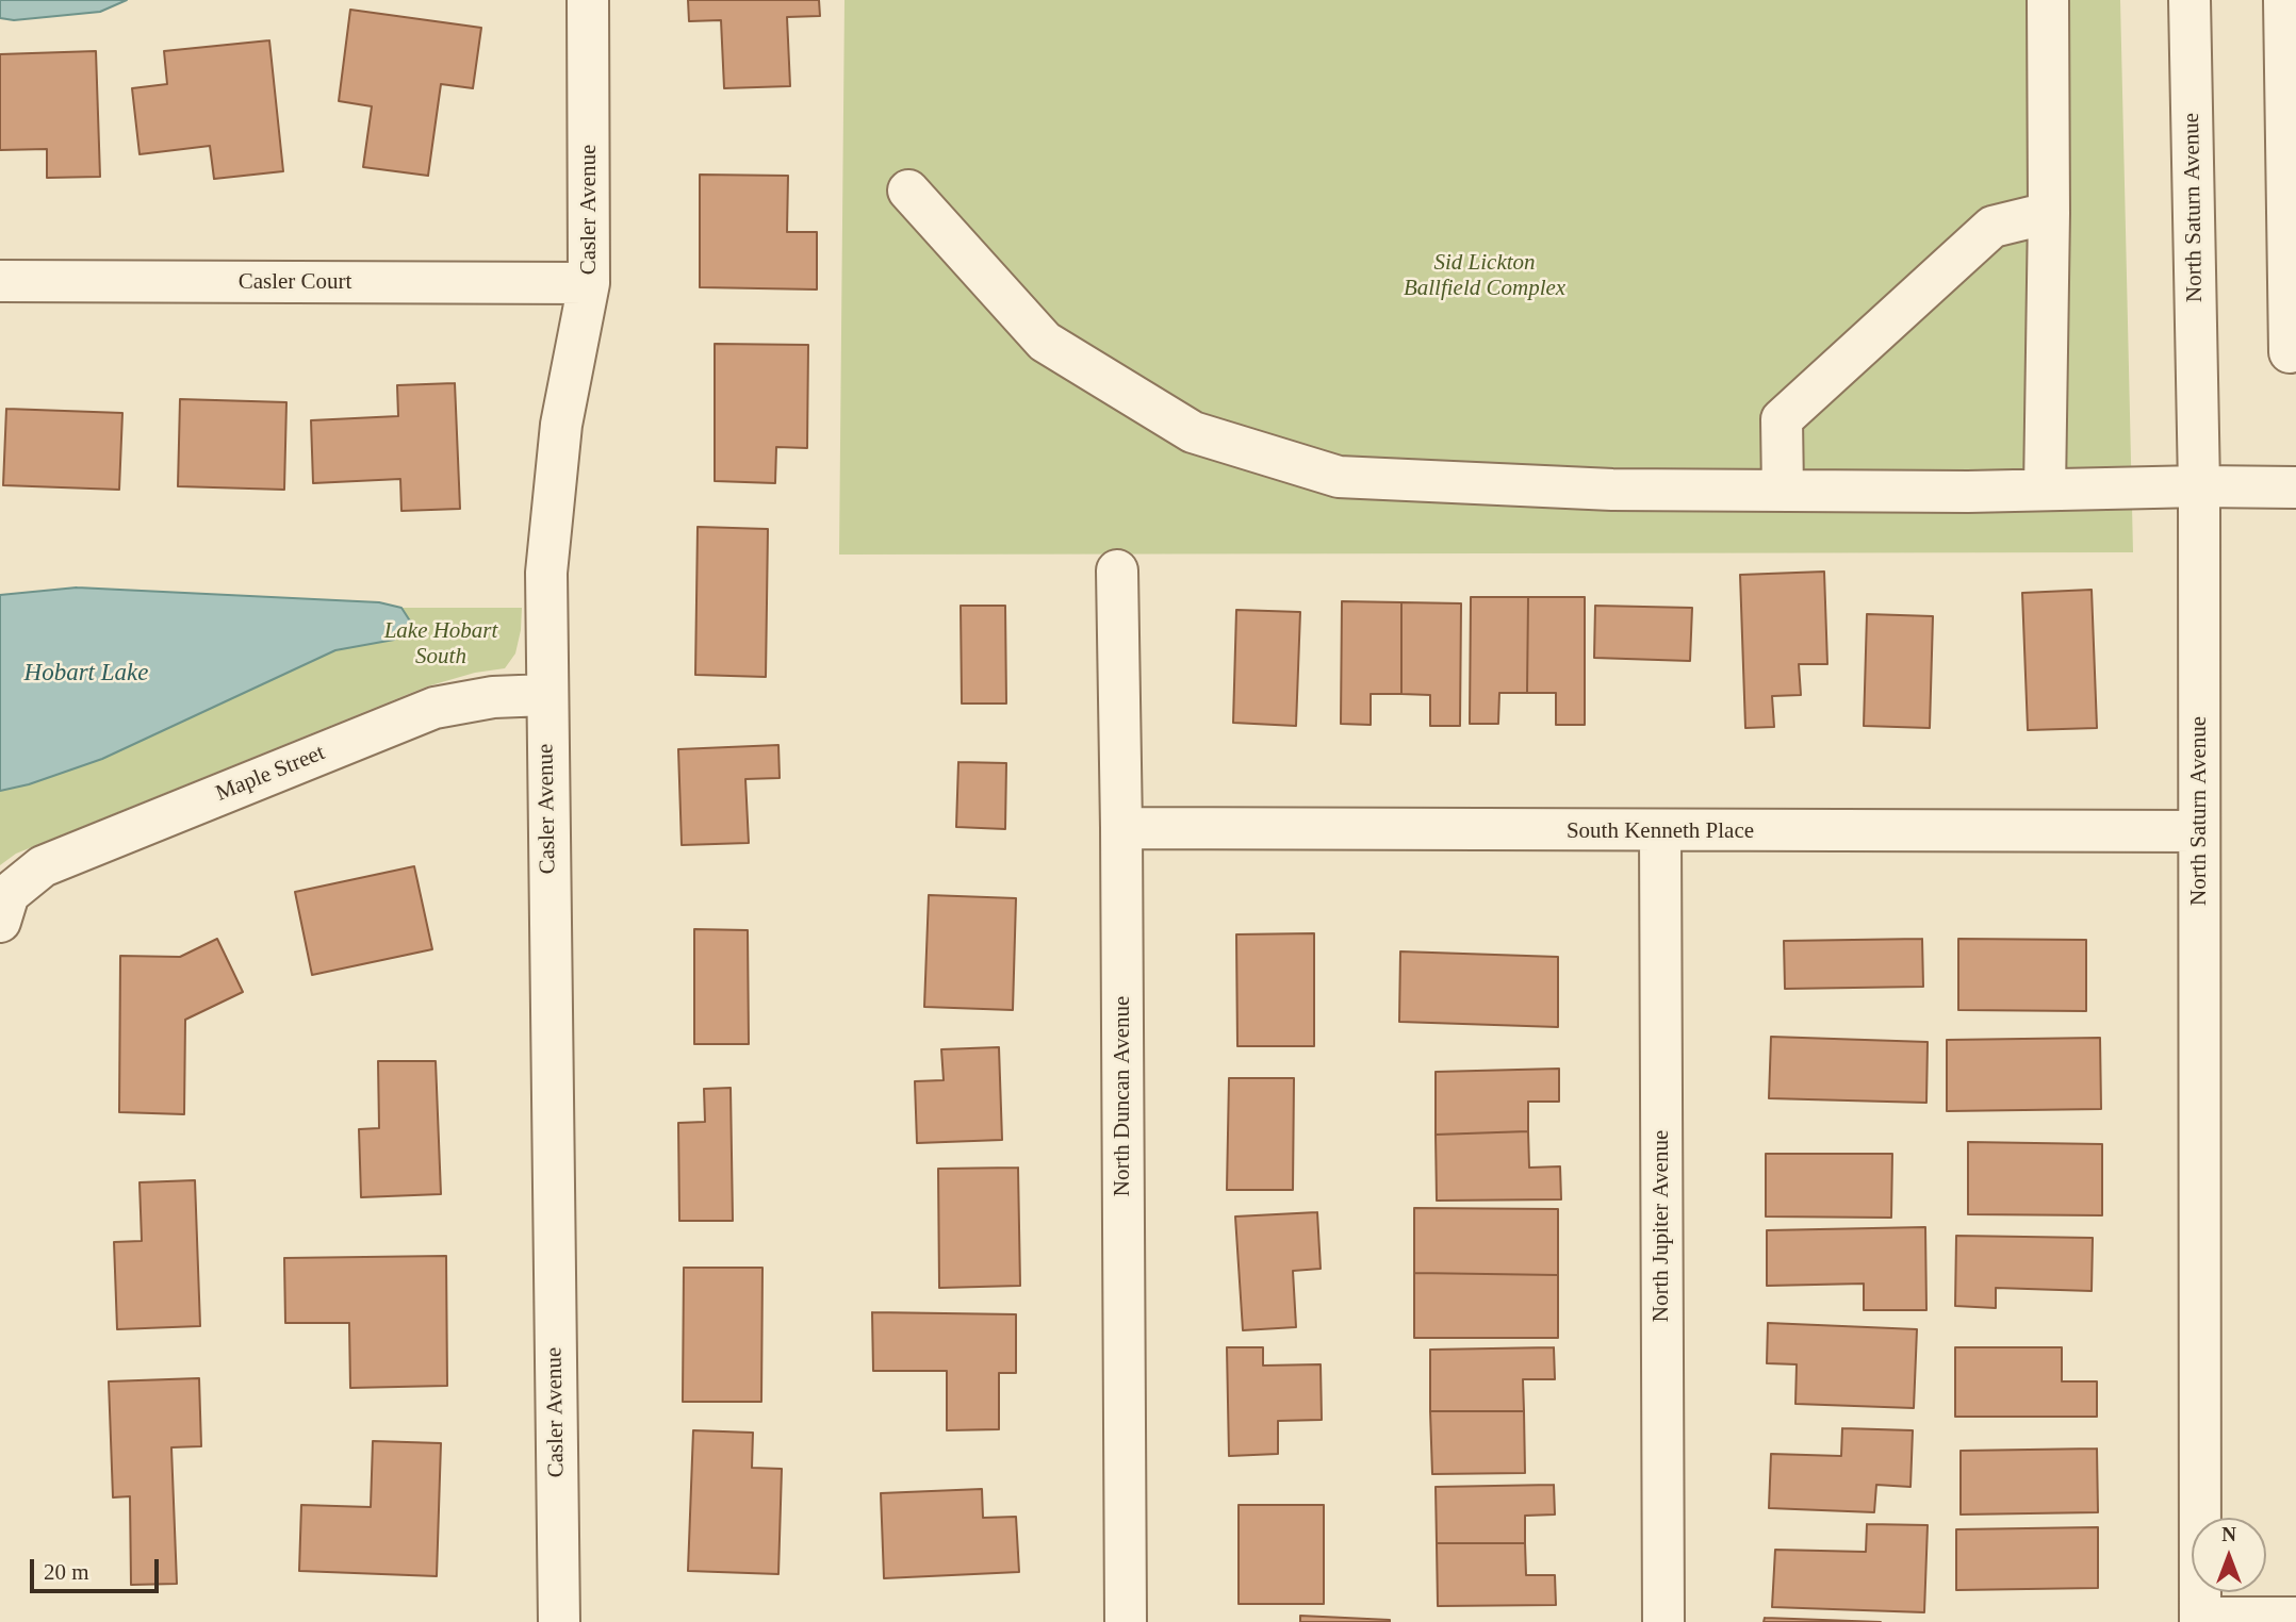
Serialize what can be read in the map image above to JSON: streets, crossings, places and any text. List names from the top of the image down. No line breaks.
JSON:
{"streets":{"street":["North Saturn Avenue","Casler Avenue","Casler Court","Maple Street","South Kenneth Place","North Duncan Avenue","North Jupiter Avenue"]},"crossings":[["North Saturn Avenue","South Kenneth Place"],["Casler Avenue","Casler Court"],["Casler Avenue","Maple Street"],["South Kenneth Place","North Duncan Avenue"],["South Kenneth Place","North Jupiter Avenue"]],"water":["Hobart Lake"],"parks":["Sid Lickton Ballfield Complex","Lake Hobart South"],"scale_bar":"20 m","north":"top"}
